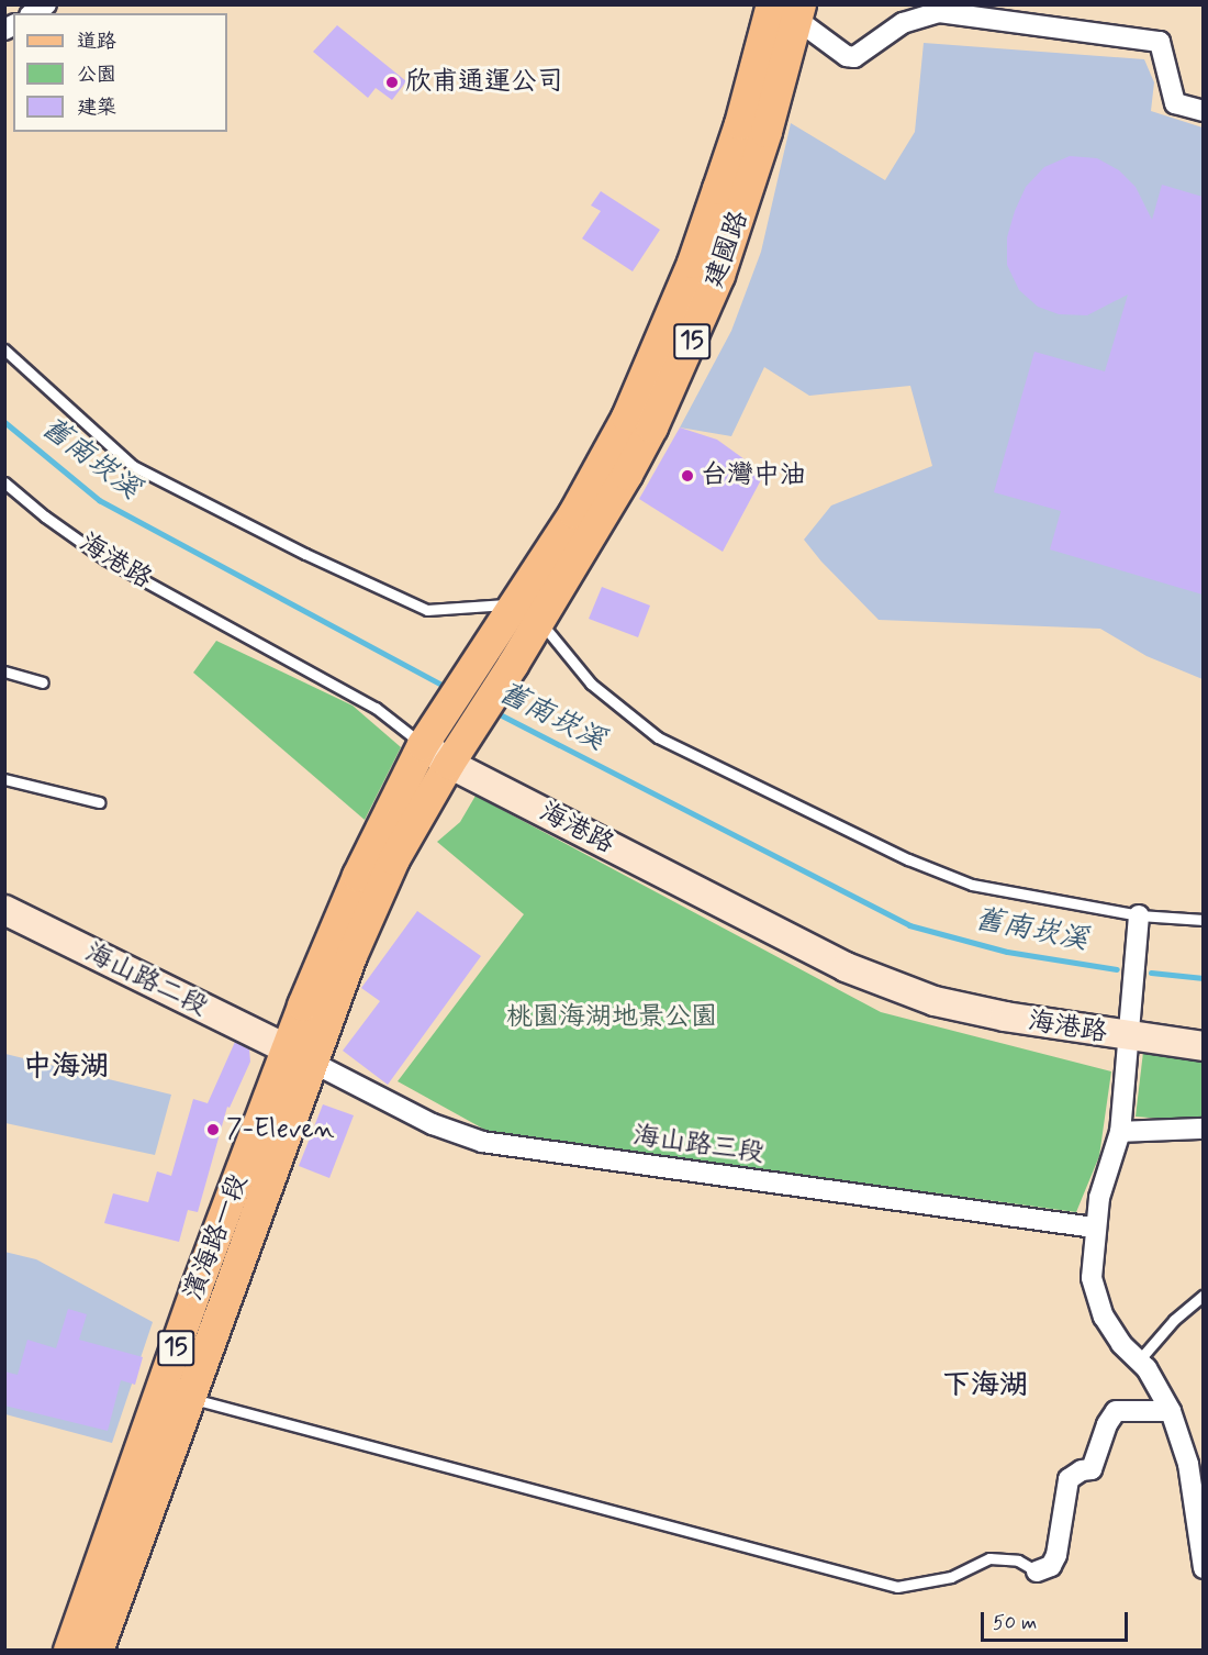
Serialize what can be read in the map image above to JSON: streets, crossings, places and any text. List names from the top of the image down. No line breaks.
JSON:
{"streets":{"main road":["建國路","15","濱海路一段"],"street":["海港路","海山路二段","海山路三段"]},"crossings":[["建國路","海港路"],["建國路","濱海路一段"],["海港路","濱海路一段"],["海山路二段","海山路三段"],["海山路二段","濱海路一段"],["海山路三段","濱海路一段"]],"districts":["中海湖","下海湖"],"water":["舊南崁溪"],"parks":["桃園海湖地景公園"],"places":["欣甫通運公司","台灣中油","7-Eleven"],"legend":["道路","公園","建築"],"scale_bar":"50 m"}
